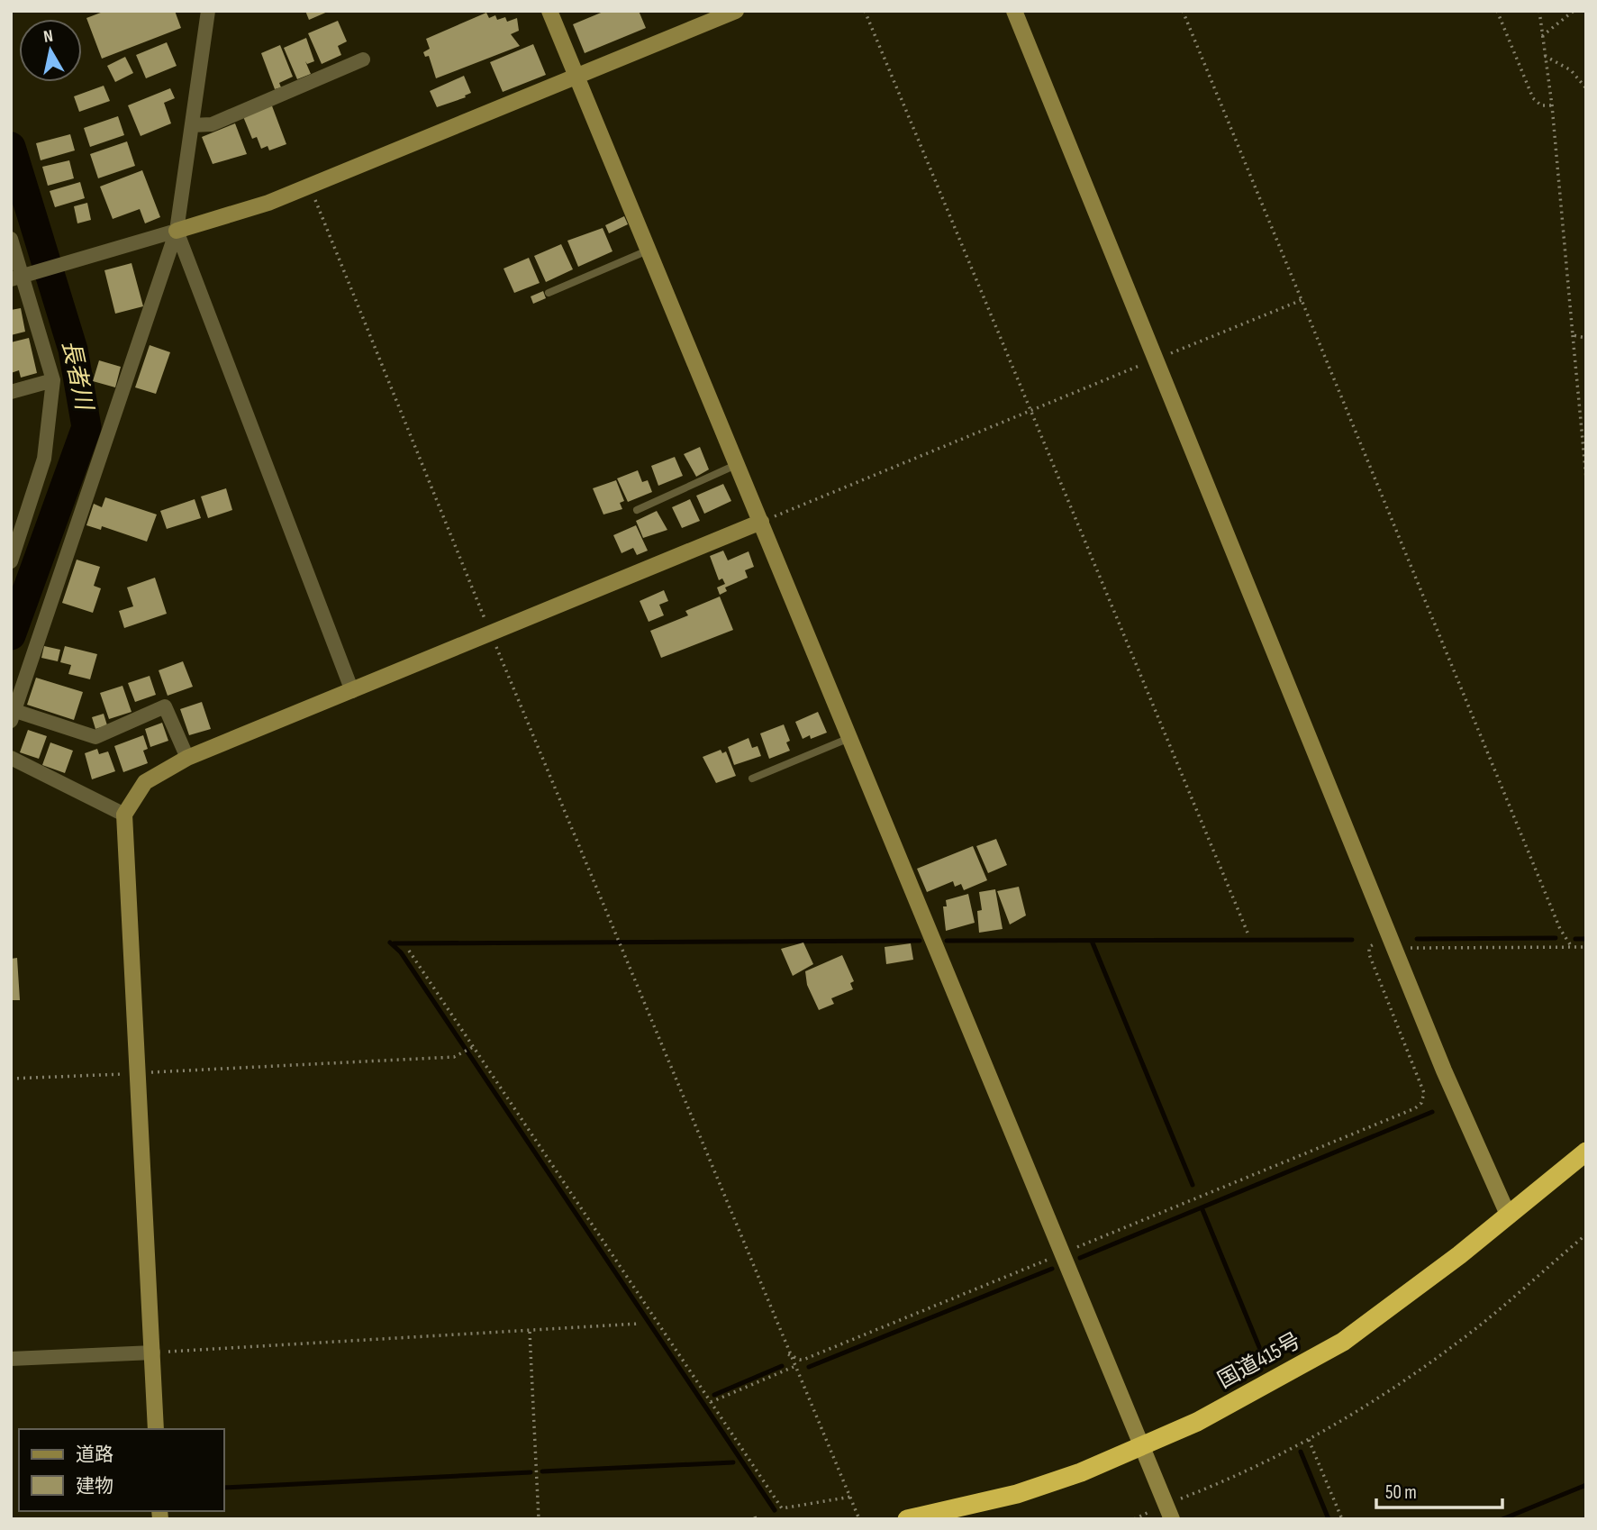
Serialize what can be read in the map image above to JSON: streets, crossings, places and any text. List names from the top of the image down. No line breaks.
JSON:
{"streets":{"highway":["国道415号"]},"water":["長者川"],"legend":["道路","建物"],"scale_bar":"50 m","north":"top"}
